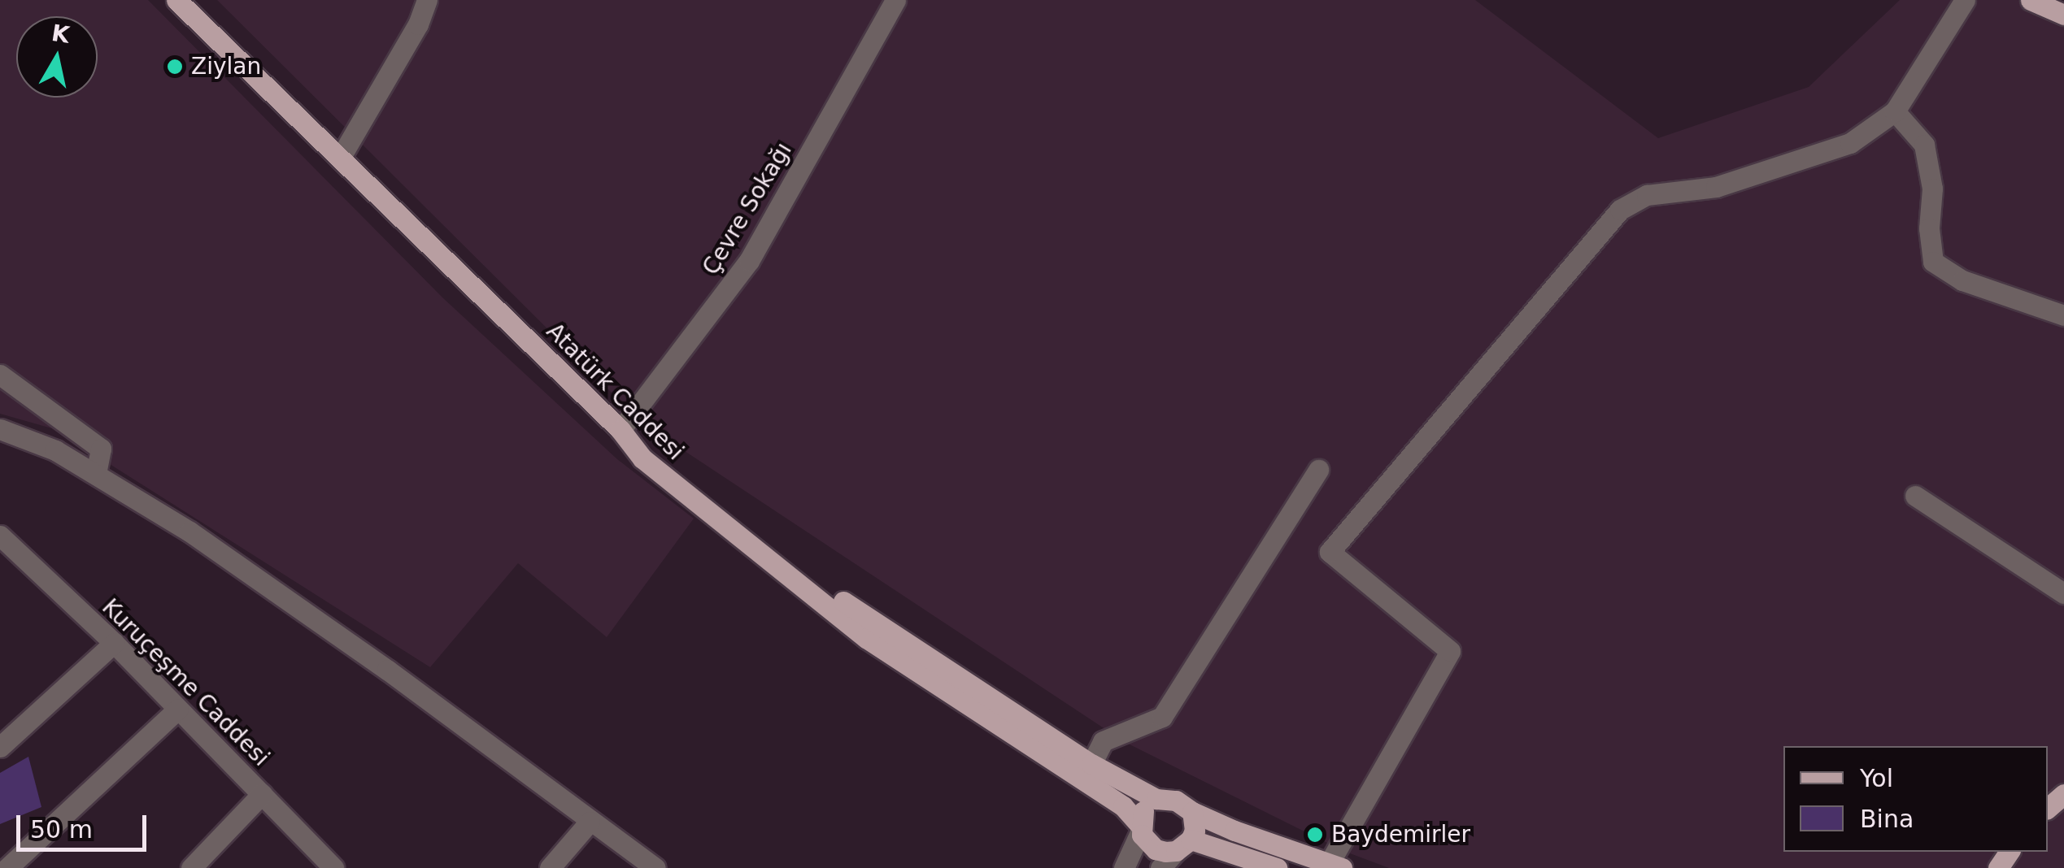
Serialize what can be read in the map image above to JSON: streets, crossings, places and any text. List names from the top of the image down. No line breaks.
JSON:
{"streets":{"main road":["Atatürk Caddesi"],"street":["Çevre Sokağı","Kuruçeşme Caddesi"]},"crossings":[["Çevre Sokağı","Atatürk Caddesi"]],"places":["Ziylan","Baydemirler"],"legend":["Yol","Bina"],"scale_bar":"50 m","north":"top"}
